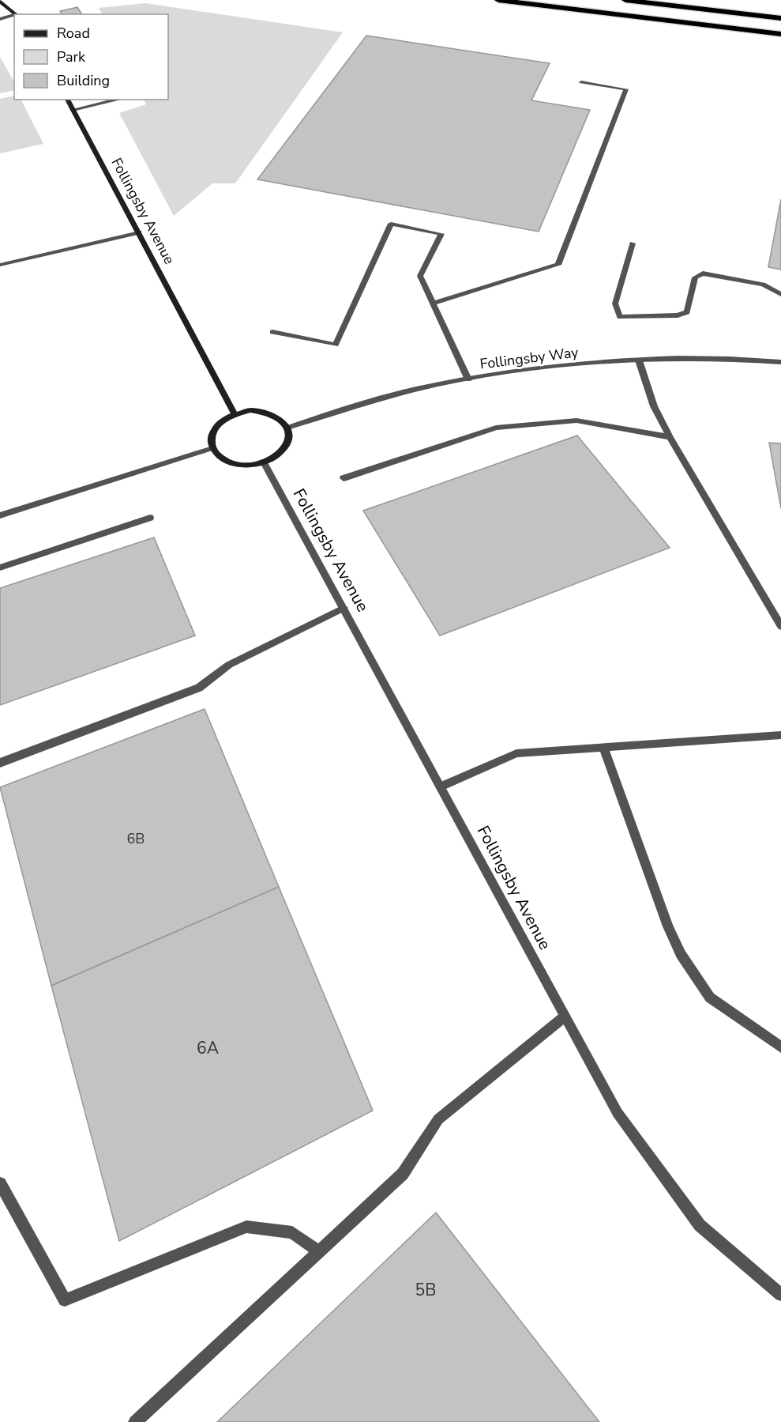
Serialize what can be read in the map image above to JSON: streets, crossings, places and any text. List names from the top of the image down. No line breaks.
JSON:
{"streets":{"street":["Follingsby Avenue","Follingsby Way"]},"crossings":[["Follingsby Avenue","Follingsby Way"]],"house_numbers":["6B","6A","5B"],"legend":["Road","Park","Building"]}
